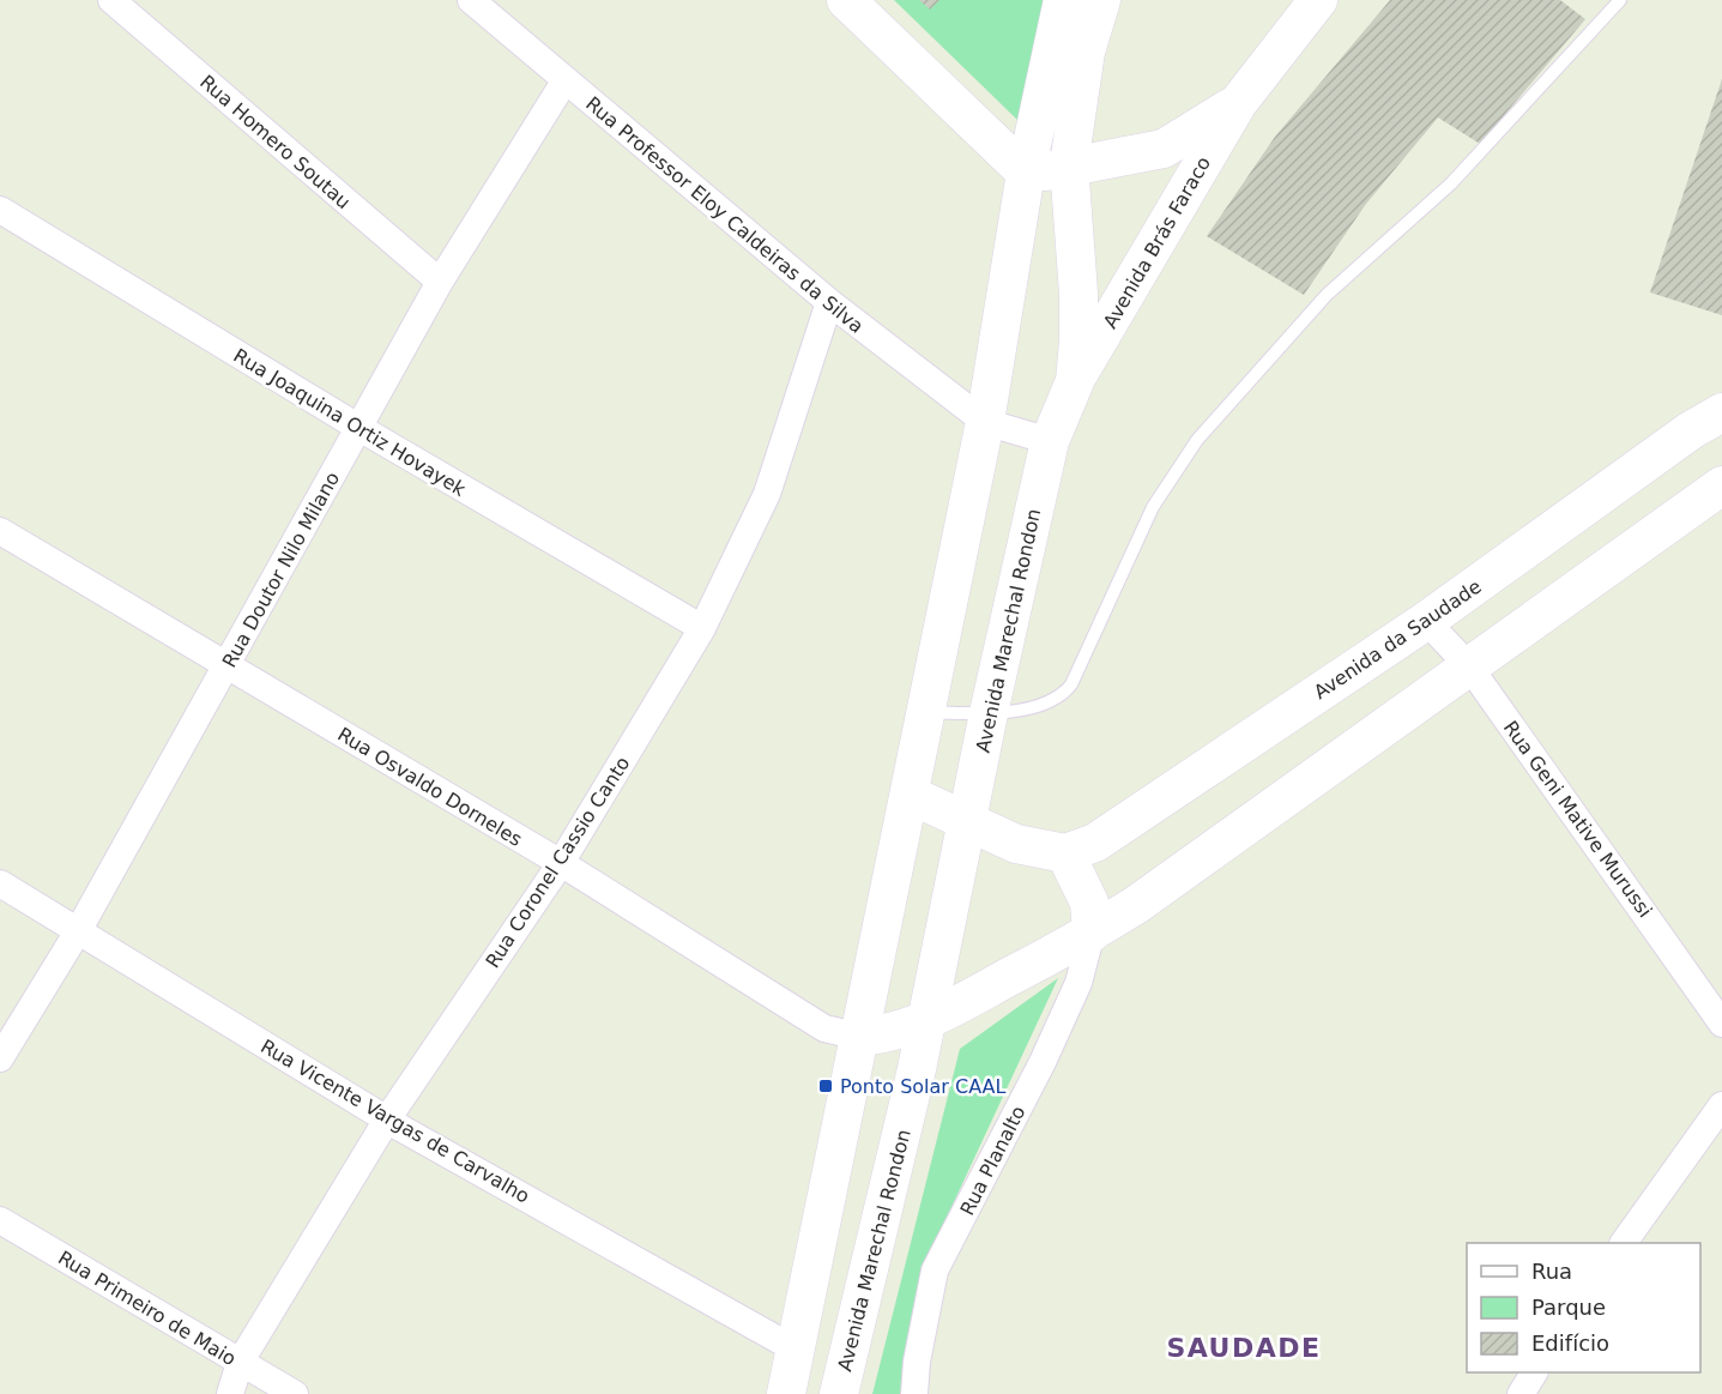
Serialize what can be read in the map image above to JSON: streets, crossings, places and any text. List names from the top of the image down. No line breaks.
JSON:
{"streets":{"main road":["Avenida Brás Faraco","Avenida Marechal Rondon","Avenida da Saudade"],"street":["Rua Homero Soutau","Rua Professor Eloy Caldeiras da Silva","Rua Joaquina Ortiz Hovayek","Rua Doutor Nilo Milano","Rua Osvaldo Dorneles","Rua Geni Mative Murussi","Rua Coronel Cassio Canto","Rua Vicente Vargas de Carvalho","Rua Planalto","Rua Primeiro de Maio"]},"crossings":[["Rua Homero Soutau","Rua Doutor Nilo Milano"],["Rua Professor Eloy Caldeiras da Silva","Rua Doutor Nilo Milano"],["Rua Professor Eloy Caldeiras da Silva","Rua Coronel Cassio Canto"],["Avenida Brás Faraco","Avenida Marechal Rondon"],["Rua Joaquina Ortiz Hovayek","Rua Doutor Nilo Milano"],["Rua Joaquina Ortiz Hovayek","Rua Coronel Cassio Canto"],["Rua Doutor Nilo Milano","Rua Osvaldo Dorneles"],["Rua Doutor Nilo Milano","Rua Vicente Vargas de Carvalho"],["Avenida da Saudade","Rua Geni Mative Murussi"],["Rua Osvaldo Dorneles","Rua Coronel Cassio Canto"],["Rua Coronel Cassio Canto","Rua Vicente Vargas de Carvalho"],["Rua Coronel Cassio Canto","Rua Primeiro de Maio"]],"districts":["SAUDADE"],"places":{"transit":["Ponto Solar CAAL"]},"legend":["Rua","Parque","Edifício"]}
